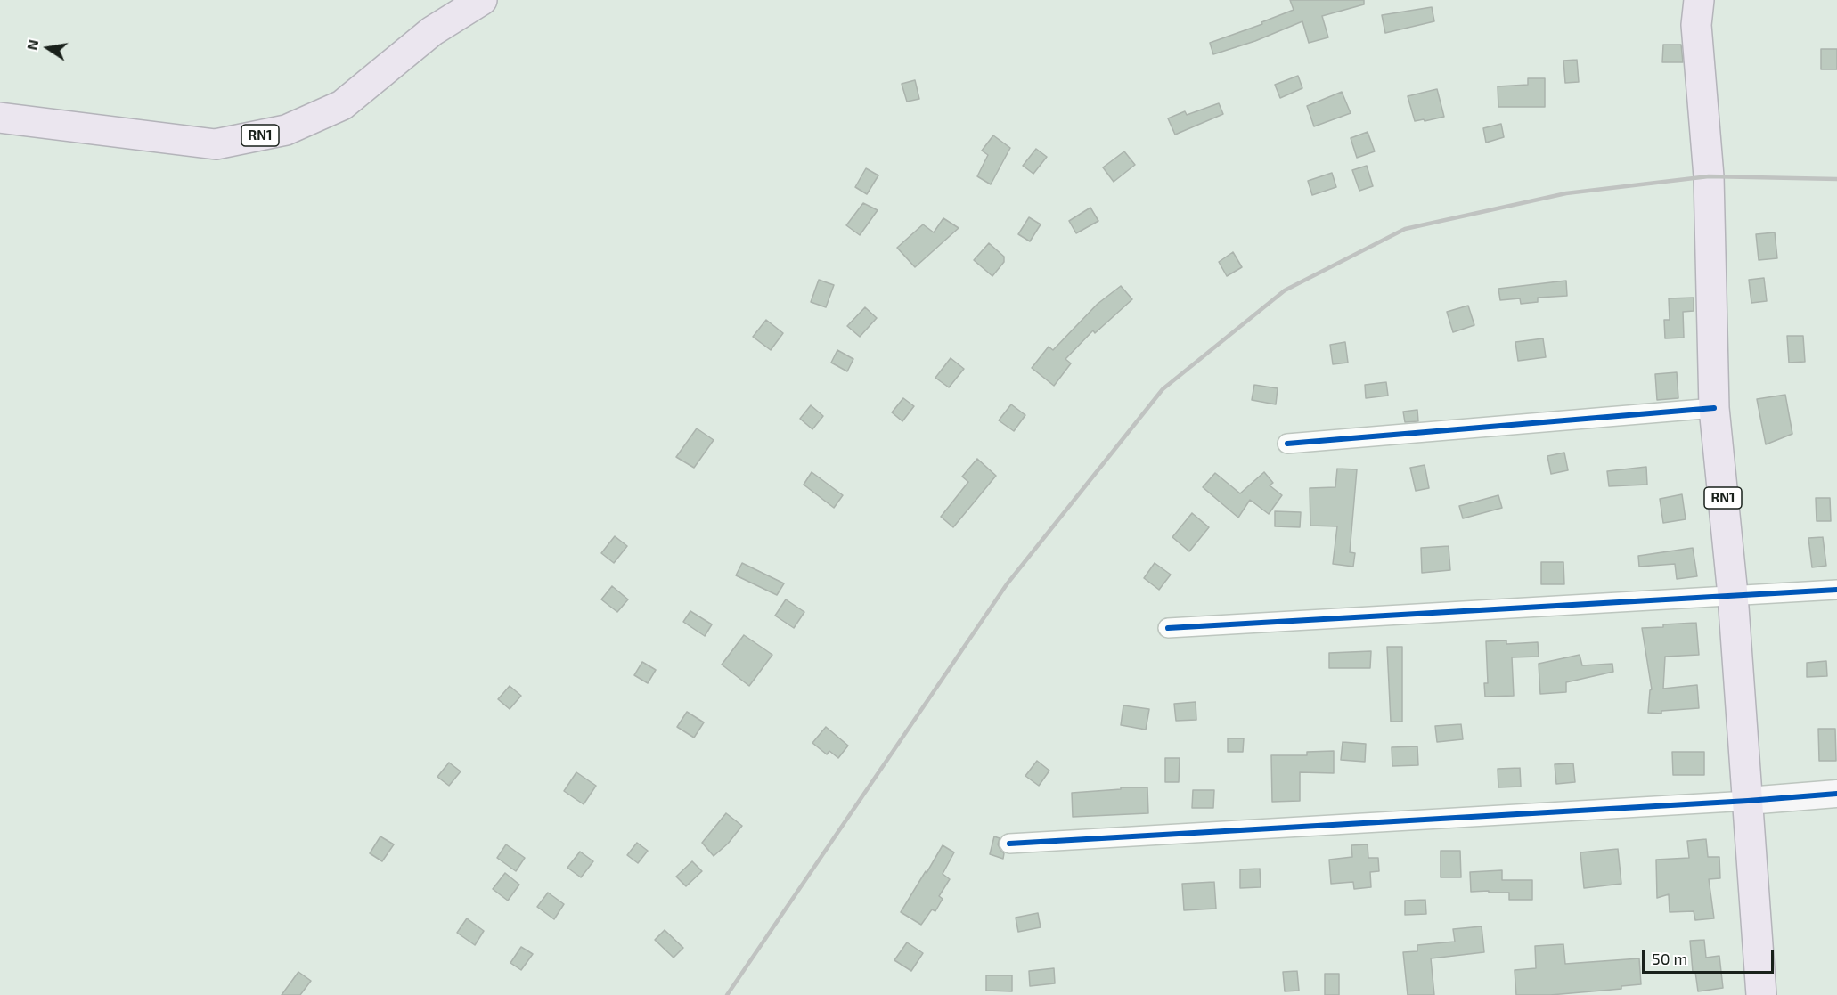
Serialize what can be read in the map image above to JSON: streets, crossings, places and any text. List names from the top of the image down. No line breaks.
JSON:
{"streets":{"highway":["RN1"]},"scale_bar":"50 m","north":"left"}
